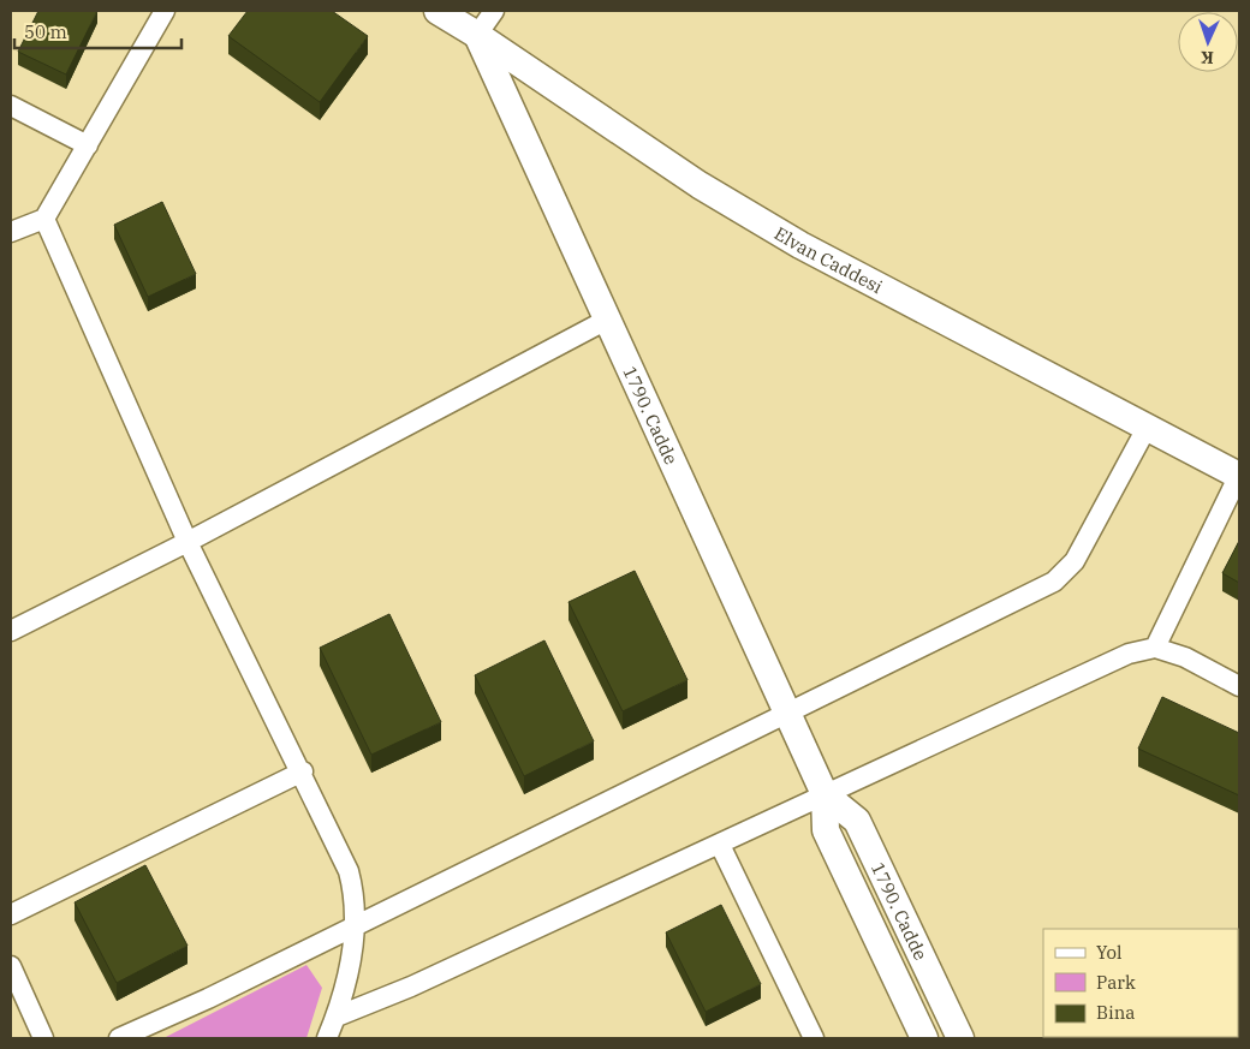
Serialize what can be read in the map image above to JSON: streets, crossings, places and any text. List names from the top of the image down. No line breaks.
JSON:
{"streets":{"street":["Elvan Caddesi","1790. Cadde"]},"crossings":[["Elvan Caddesi","1790. Cadde"]],"legend":["Yol","Park","Bina"],"scale_bar":"50 m","north":"bottom"}
